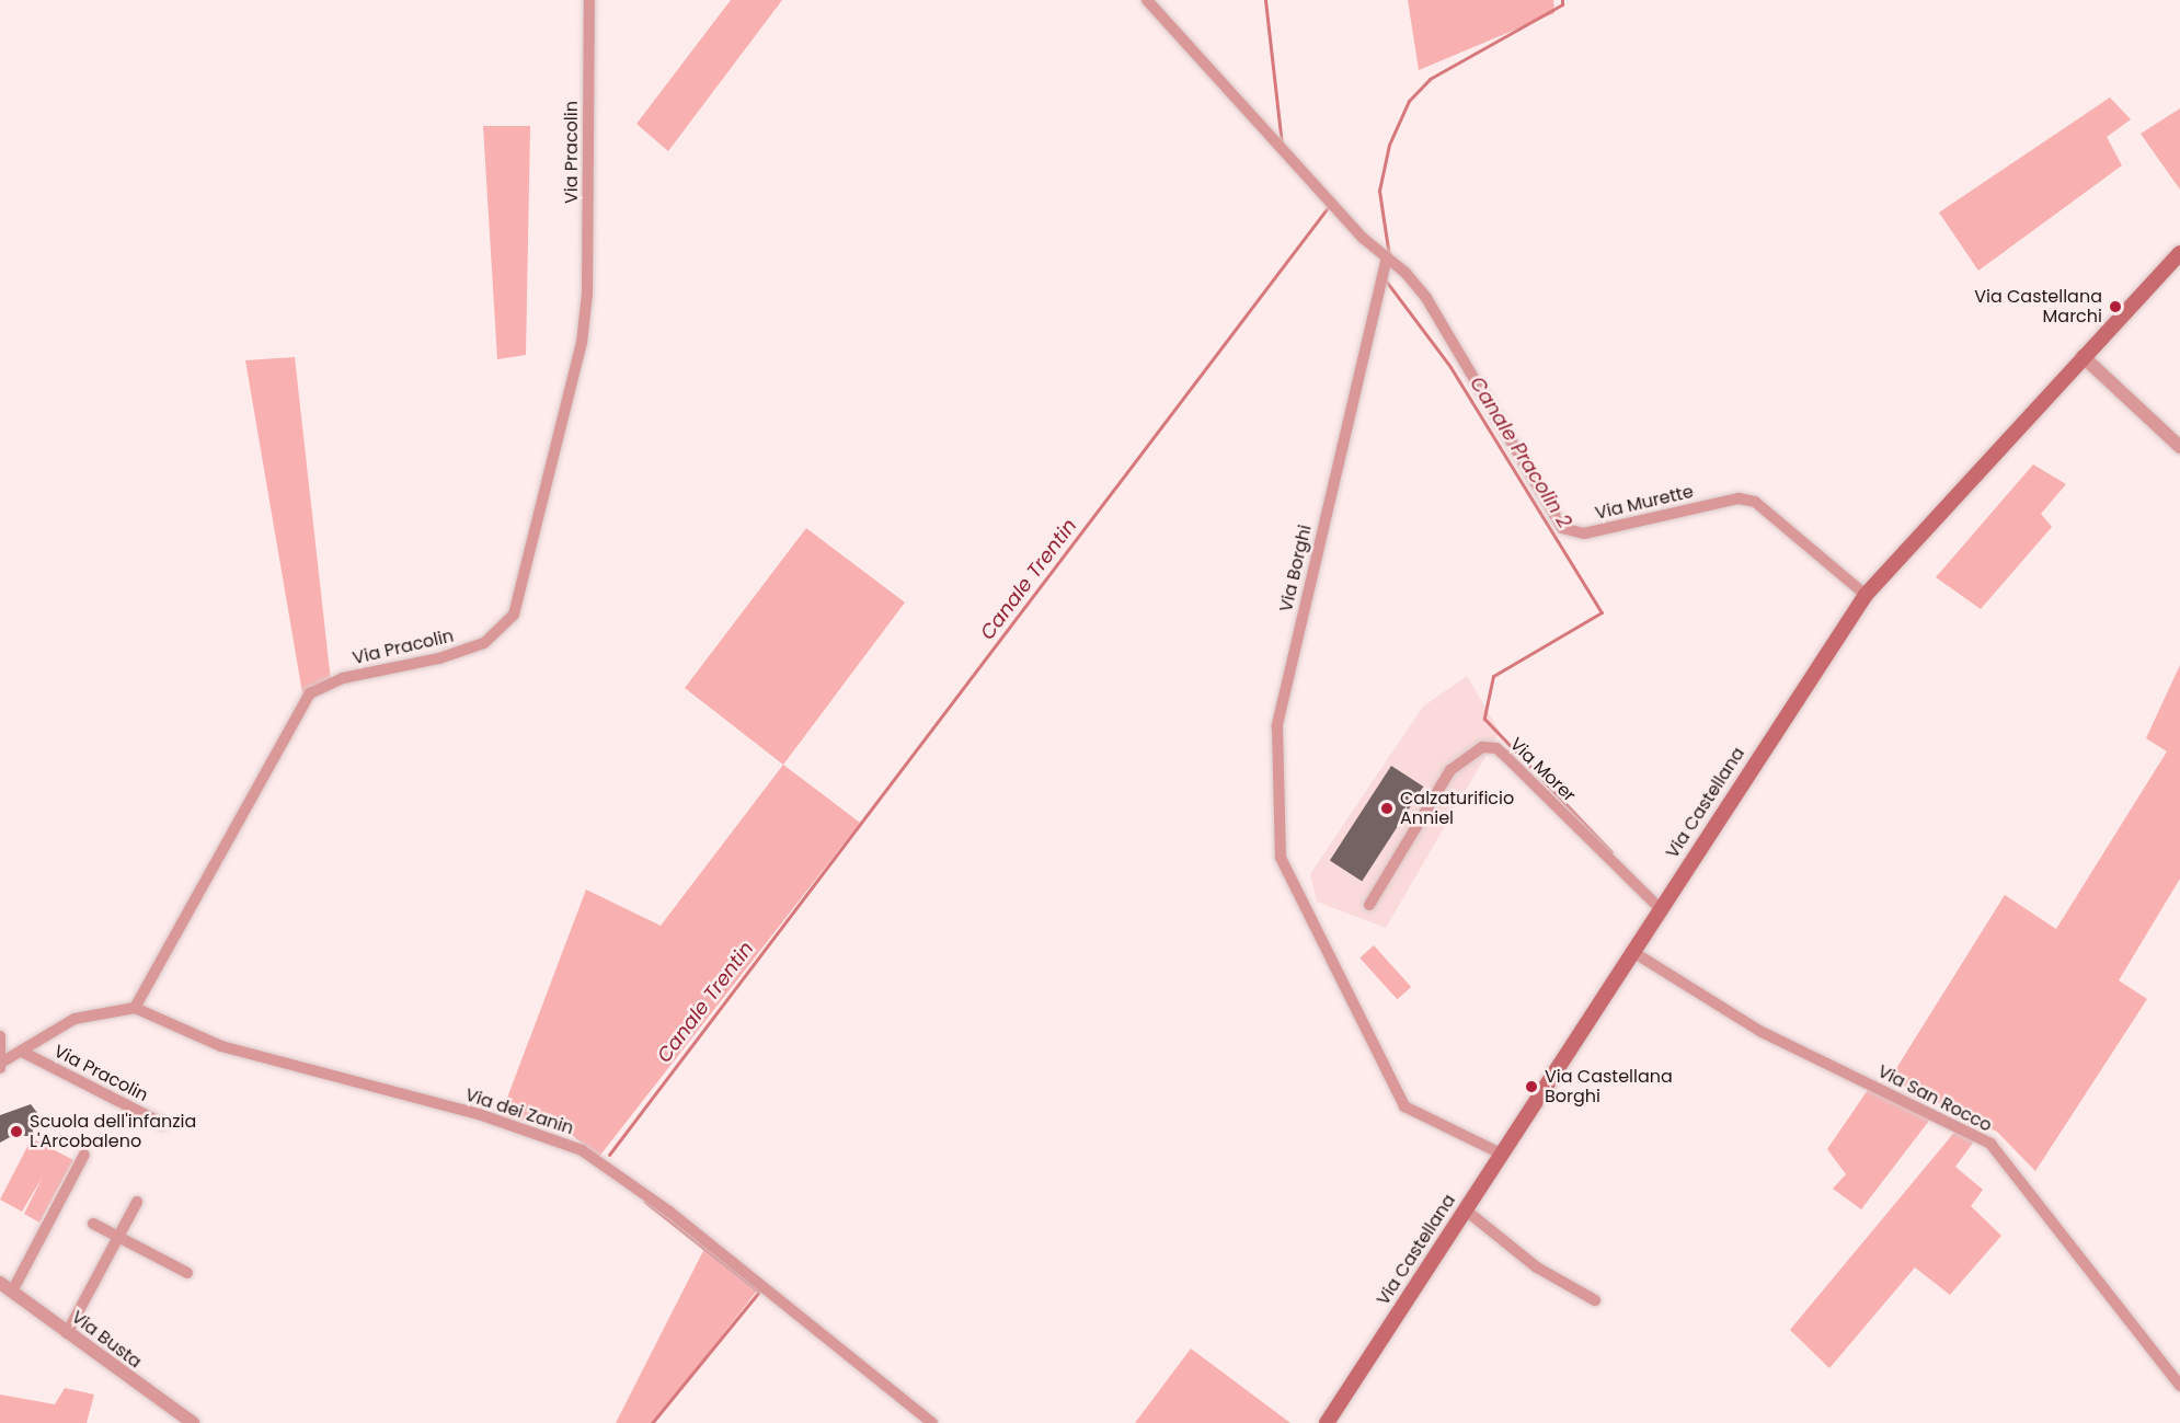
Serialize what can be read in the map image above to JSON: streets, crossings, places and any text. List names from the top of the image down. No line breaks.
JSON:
{"streets":{"main road":["Via Castellana"],"street":["Via Pracolin","Via Murette","Via Borghi","Via Morer","Via San Rocco","Via dei Zanin","Via Busta"]},"crossings":[["Via Pracolin","Via dei Zanin"],["Via Murette","Via Borghi"],["Via Murette","Via Castellana"],["Via Borghi","Via Castellana"],["Via Morer","Via Castellana"],["Via Castellana","Via San Rocco"]],"water":["Canale Pracolin 2","Canale Trentin"],"places":["Via Castellana Marchi","Calzaturificio Anniel","Via Castellana Borghi","Scuola dell'infanzia L'Arcobaleno"]}
